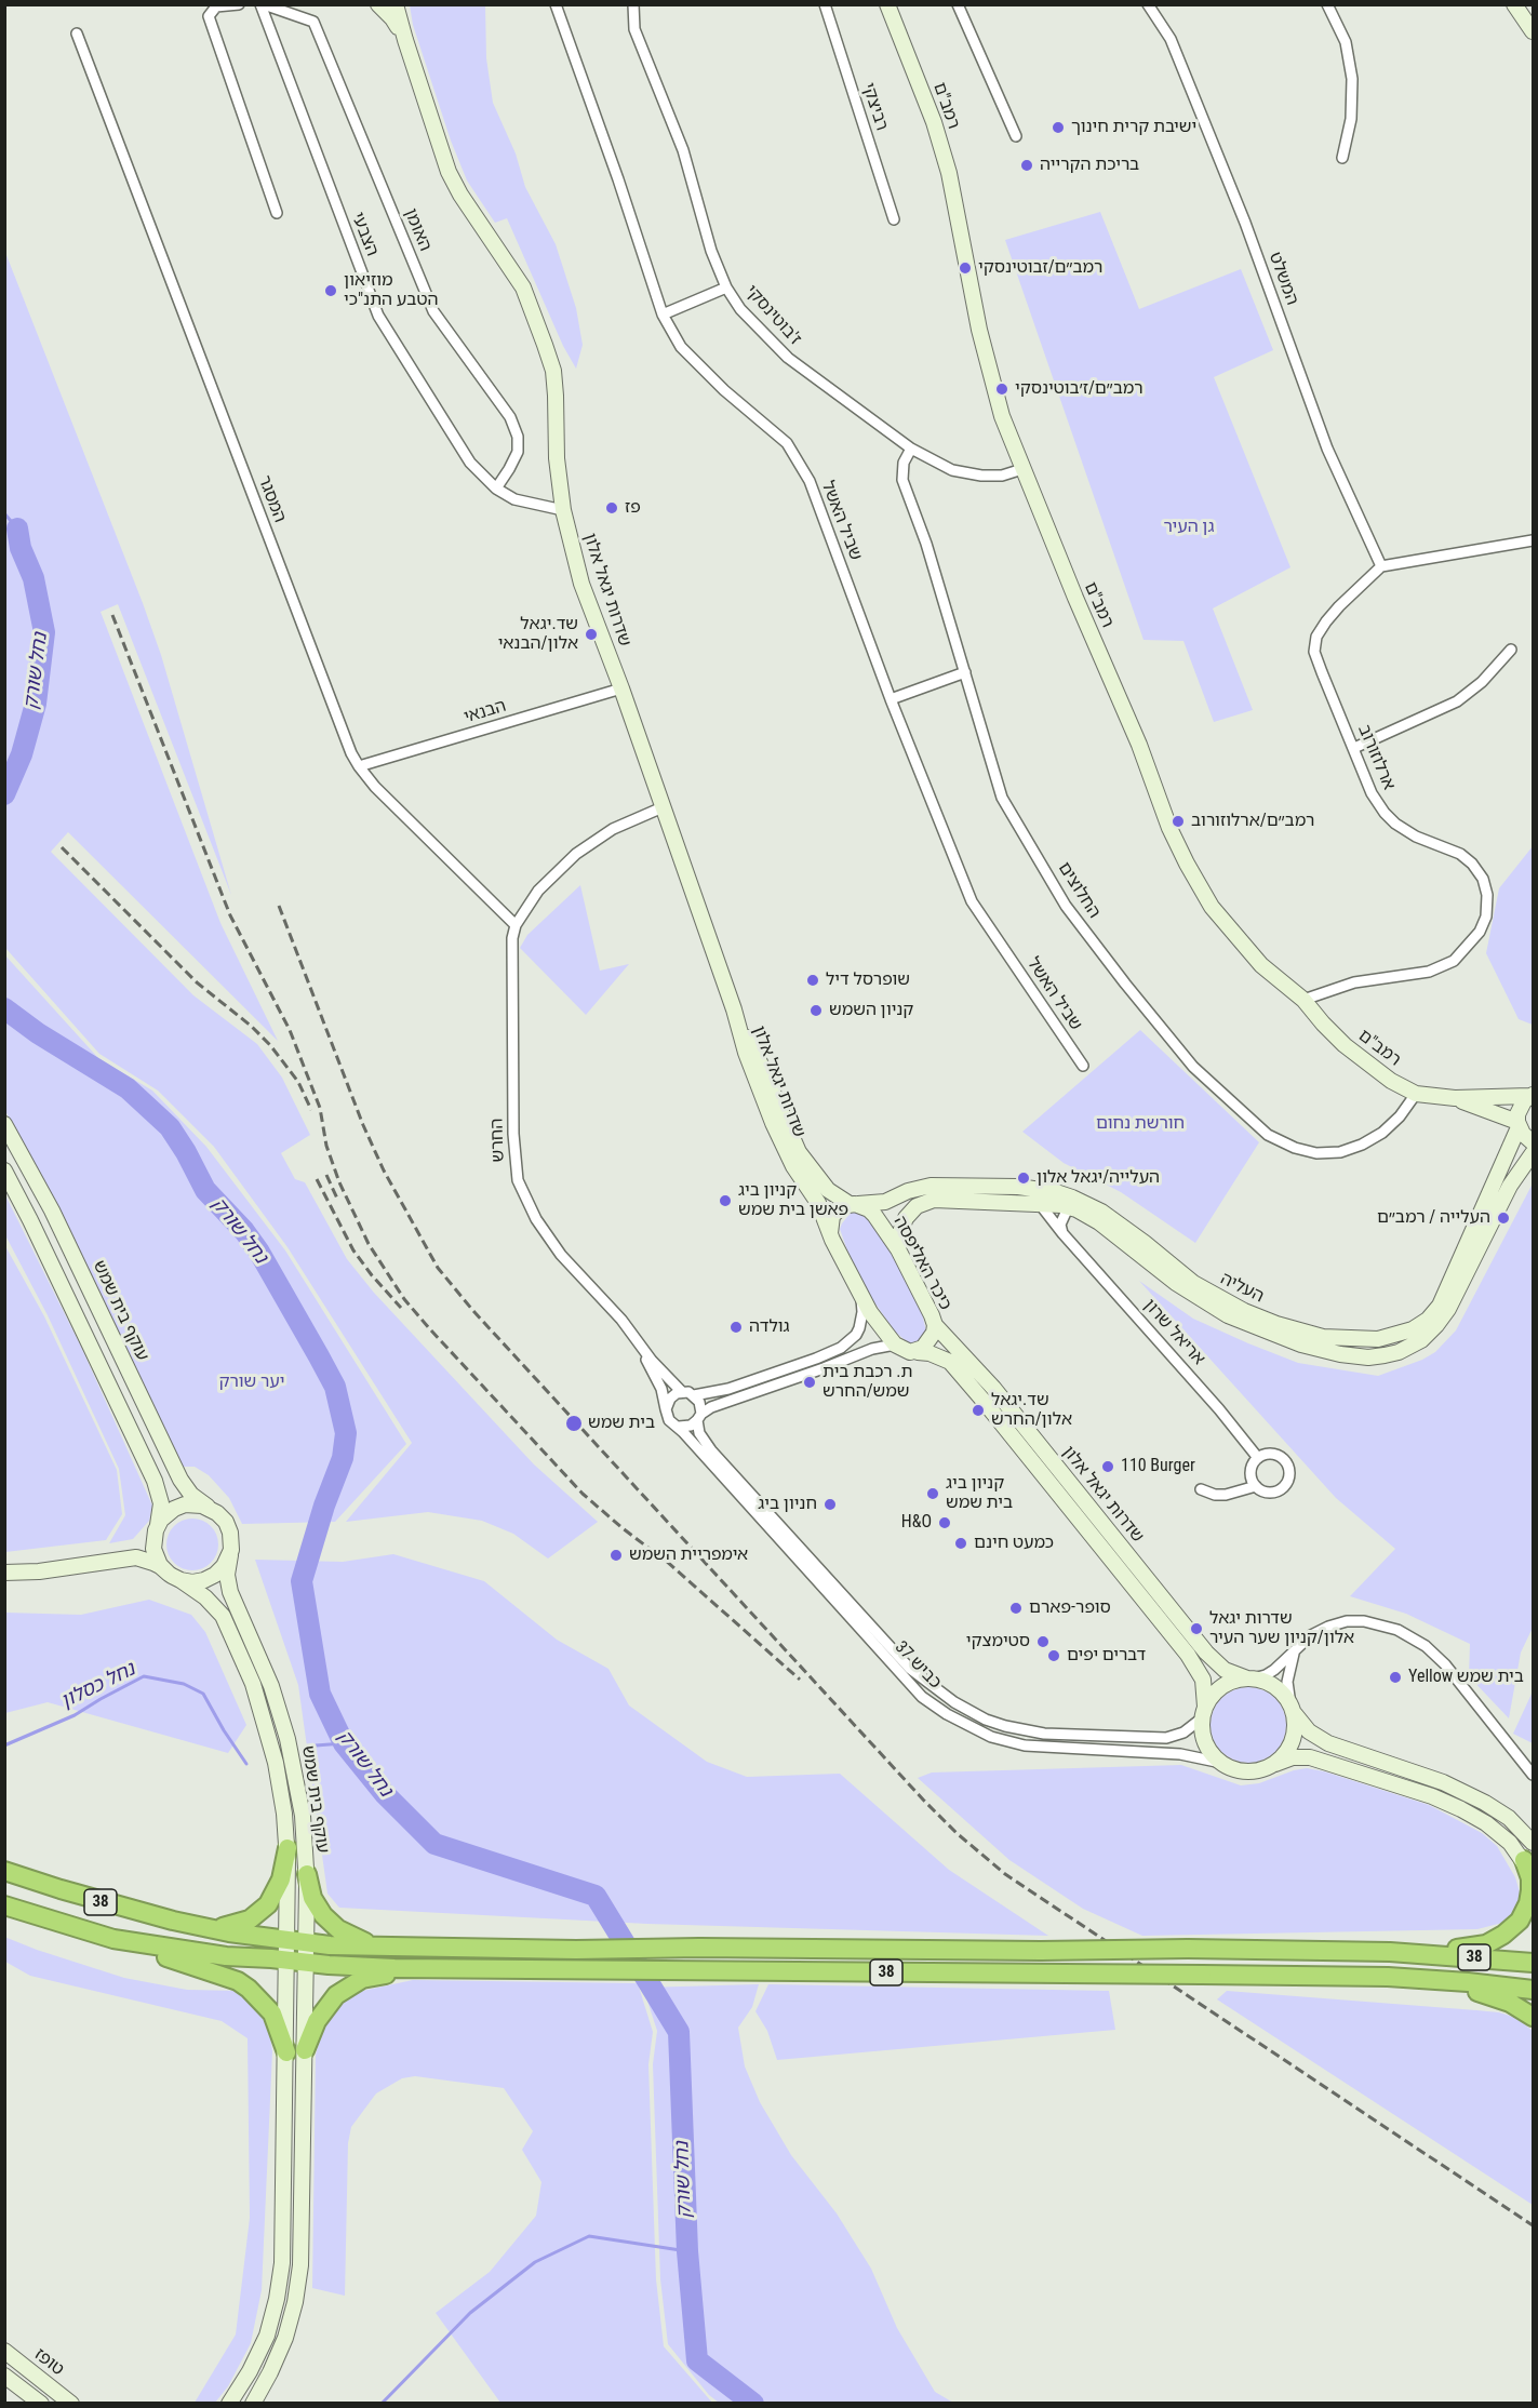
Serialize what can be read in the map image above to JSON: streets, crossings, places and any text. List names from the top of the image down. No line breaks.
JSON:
{"streets":{"highway":["38"],"main road":["רמב\"ם","שדרות יגאל אלון","כיכר האליפסה","העליה","עוקף בית שמש","טופז"],"street":["רביצקי","האומן","הצבעי","המשלט","ז'בוטינסקי","המסגר","שביל האשל","הבנאי","ארלוזורוב","החלוצים","החרש","אריאל שרון","כביש 37"]},"crossings":[["רמב\"ם","ז'בוטינסקי"],["רמב\"ם","ארלוזורוב"],["רמב\"ם","החלוצים"],["רמב\"ם","העליה"],["האומן","הצבעי"],["המשלט","ארלוזורוב"],["ז'בוטינסקי","החלוצים"],["המסגר","הבנאי"],["המסגר","החרש"],["שדרות יגאל אלון","הבנאי"],["שדרות יגאל אלון","כיכר האליפסה"],["שדרות יגאל אלון","העליה"],["שדרות יגאל אלון","כביש 37"],["החרש","כביש 37"],["כיכר האליפסה","העליה"],["העליה","אריאל שרון"],["עוקף בית שמש","38"]],"water":["נחל שורק","נחל כסלון"],"parks":["גן העיר","חורשת נחום","יער שורק"],"places":["ישיבת קרית חינוך","בריכת הקרייה","רמב״ם/זבוטינסקי","מוזיאון הטבע התנ\"כי","רמב״ם/ז׳בוטינסקי","פז","שד.יגאל אלון/הבנאי","רמב״ם/ארלוזורוב","שופרסל דיל","קניון השמש","העלייה/יגאל אלון","קניון ביג פאשן בית שמש","העלייה / רמב״ם","גולדה","ת. רכבת בית שמש/החרש","שד.יגאל אלון/החרש","בית שמש","110 Burger","קניון ביג בית שמש","חניון ביג","H&O","כמעט חינם","אימפריית השמש","סופר-פארם","שדרות יגאל אלון/קניון שער העיר","סטימצקי","דברים יפים","Yellow בית שמש"]}
